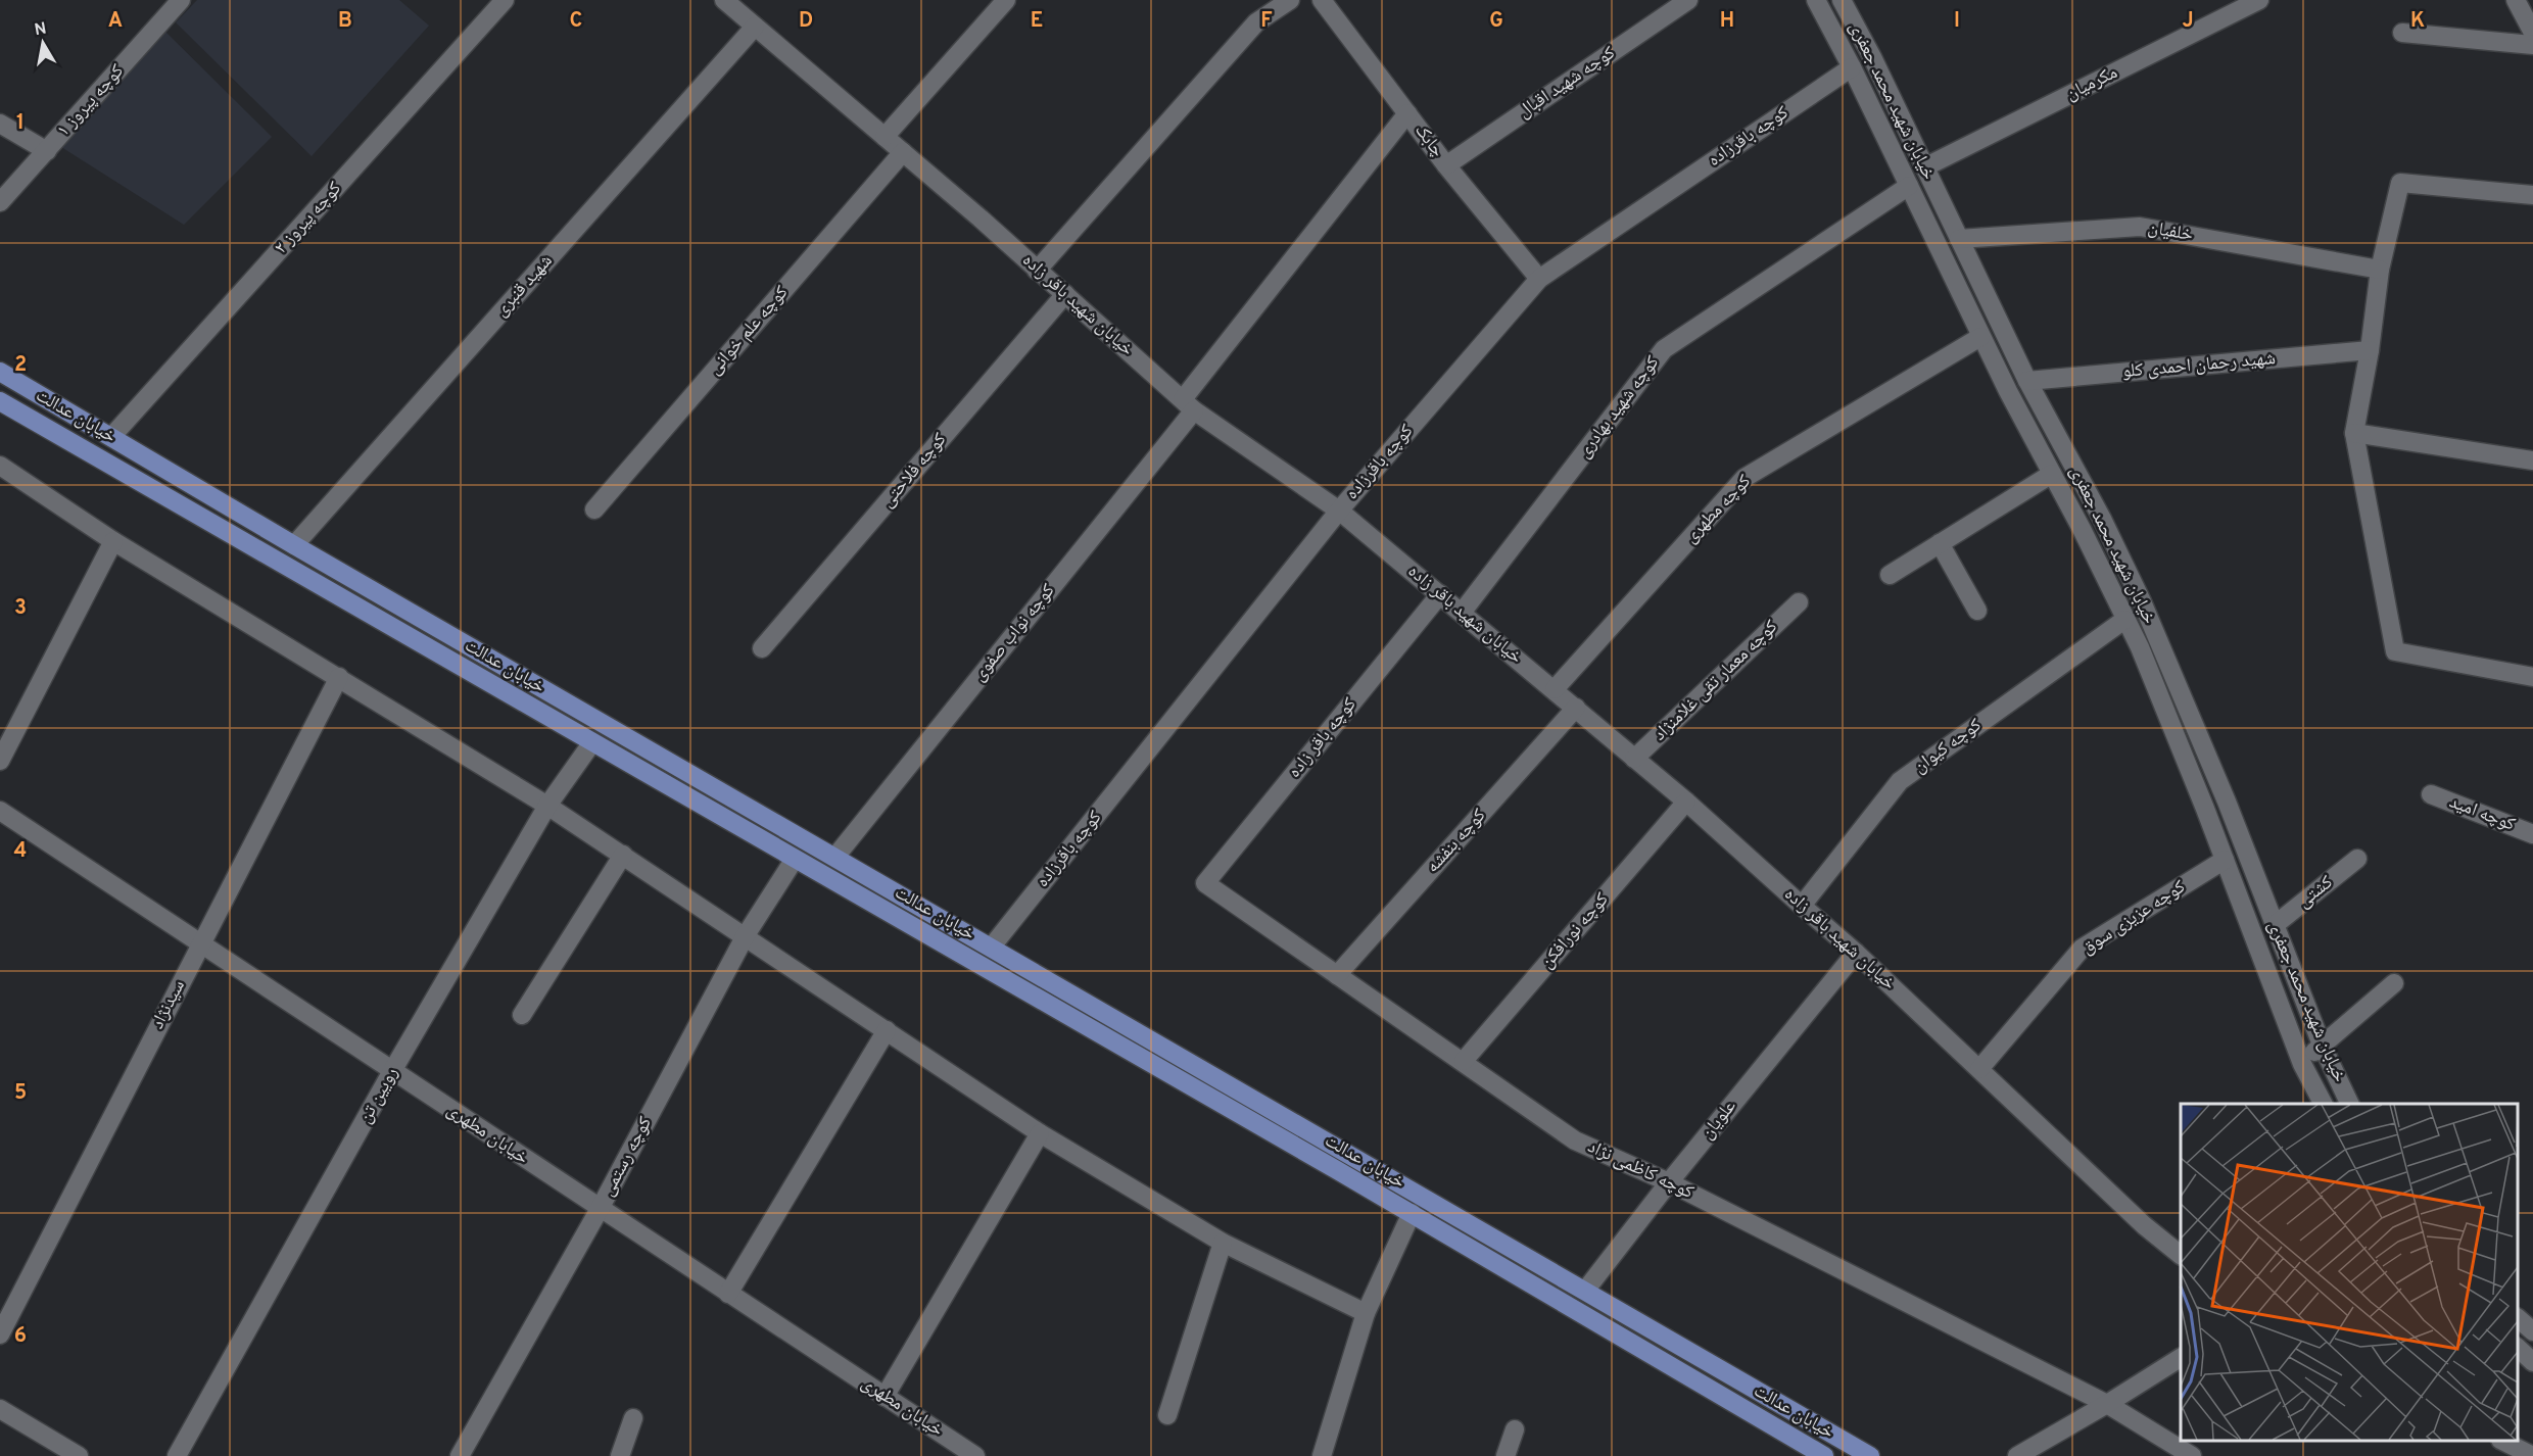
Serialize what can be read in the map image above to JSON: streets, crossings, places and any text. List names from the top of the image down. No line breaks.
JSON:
{"streets":{"main road":["خیابان عدالت"],"street":["کوچه شهید اقبال","مکرمیان","کوچه پیروز ۱","خیابان شهید محمد جعفری","کوچه باقرزاده","چابک","کوچه پیروز ۲","خلفیان","شهید قنبری","خیابان شهید باقر زاده","کوچه علم خوانی","شهید رحمان احمدی کلو","کوچه شهید بهادری","کوچه فلاحتی","کوچه مطهری","کوچه نواب صفوی","کوچه معمار تقی غلامنژاد","کوچه باقر زاده","کوچه کیوان","کوچه امید","کوچه بنفشه","کشتی","کوچه عزیزی سوق","کوچه نورافکن","سیدنژاد","رویین تن","علویان","خیابان مطهری","کوچه رستمی","کوچه کاظمی نژاد"]},"crossings":[["کوچه شهید اقبال","چابک"],["مکرمیان","خیابان شهید محمد جعفری"],["خیابان شهید محمد جعفری","کوچه باقرزاده"],["خیابان شهید محمد جعفری","خلفیان"],["خیابان شهید محمد جعفری","شهید رحمان احمدی کلو"],["خیابان شهید محمد جعفری","کوچه شهید بهادری"],["خیابان شهید محمد جعفری","کوچه مطهری"],["خیابان شهید محمد جعفری","کوچه کیوان"],["خیابان شهید محمد جعفری","کشتی"],["خیابان شهید محمد جعفری","کوچه عزیزی سوق"],["کوچه باقرزاده","چابک"],["کوچه باقرزاده","خیابان شهید باقر زاده"],["کوچه باقرزاده","خیابان عدالت"],["چابک","کوچه نواب صفوی"],["کوچه پیروز ۲","خیابان عدالت"],["شهید قنبری","خیابان شهید باقر زاده"],["شهید قنبری","خیابان عدالت"],["خیابان شهید باقر زاده","کوچه علم خوانی"],["خیابان شهید باقر زاده","کوچه شهید بهادری"],["خیابان شهید باقر زاده","کوچه فلاحتی"],["خیابان شهید باقر زاده","کوچه مطهری"],["خیابان شهید باقر زاده","کوچه نواب صفوی"],["خیابان شهید باقر زاده","کوچه معمار تقی غلامنژاد"],["خیابان شهید باقر زاده","کوچه باقر زاده"],["خیابان شهید باقر زاده","کوچه کیوان"],["خیابان شهید باقر زاده","کوچه بنفشه"],["خیابان شهید باقر زاده","کوچه عزیزی سوق"],["خیابان شهید باقر زاده","کوچه نورافکن"],["خیابان شهید باقر زاده","علویان"],["خیابان عدالت","کوچه نواب صفوی"],["خیابان عدالت","رویین تن"],["خیابان عدالت","علویان"],["خیابان عدالت","کوچه رستمی"],["کوچه باقر زاده","کوچه کاظمی نژاد"],["کوچه بنفشه","کوچه کاظمی نژاد"],["کوچه نورافکن","کوچه کاظمی نژاد"],["سیدنژاد","خیابان مطهری"],["رویین تن","خیابان مطهری"],["علویان","کوچه کاظمی نژاد"],["خیابان مطهری","کوچه رستمی"]],"north":"top","grid":{"columns":["A","B","C","D","E","F","G","H","I","J","K"],"rows":["1","2","3","4","5","6"]}}
